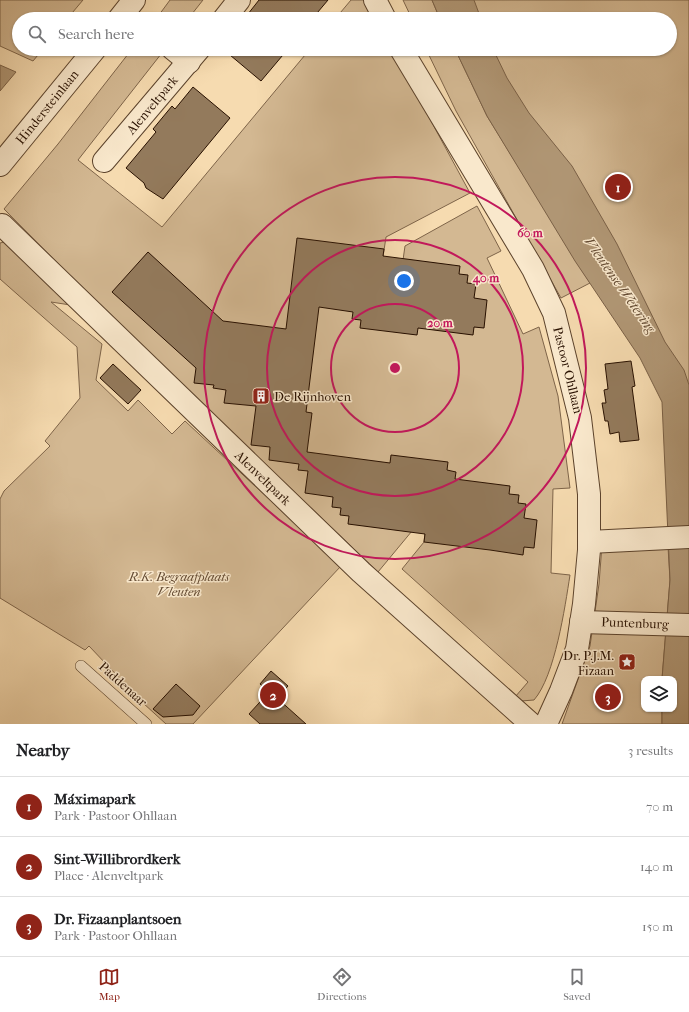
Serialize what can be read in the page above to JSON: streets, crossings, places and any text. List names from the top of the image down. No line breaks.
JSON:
{"streets":{"street":["Alenveltpark","Hindersteinlaan","Pastoor Ohllaan","Puntenburg"],"lane":["Paddenaar"]},"crossings":[["Pastoor Ohllaan","Puntenburg"]],"water":["Vleutense Wetering"],"parks":["R.K. Begraafplaats Vleuten"],"places":{"building":["De Rijnhoven"],"place":["Dr. P.J.M. Fizaan"]},"page":{"search":"Search here","pins":["1","2","3"],"heading":["Nearby","3 results"],"list":[{"mark":"1","name":"Máximapark","note":"Park · Pastoor Ohllaan","value":"70 m"},{"mark":"2","name":"Sint-Willibrordkerk","note":"Place · Alenveltpark","value":"140 m"},{"mark":"3","name":"Dr. Fizaanplantsoen","note":"Park · Pastoor Ohllaan","value":"150 m"}],"nav":["Map","Directions","Saved"]},"rings":["60 m","40 m","20 m"]}
